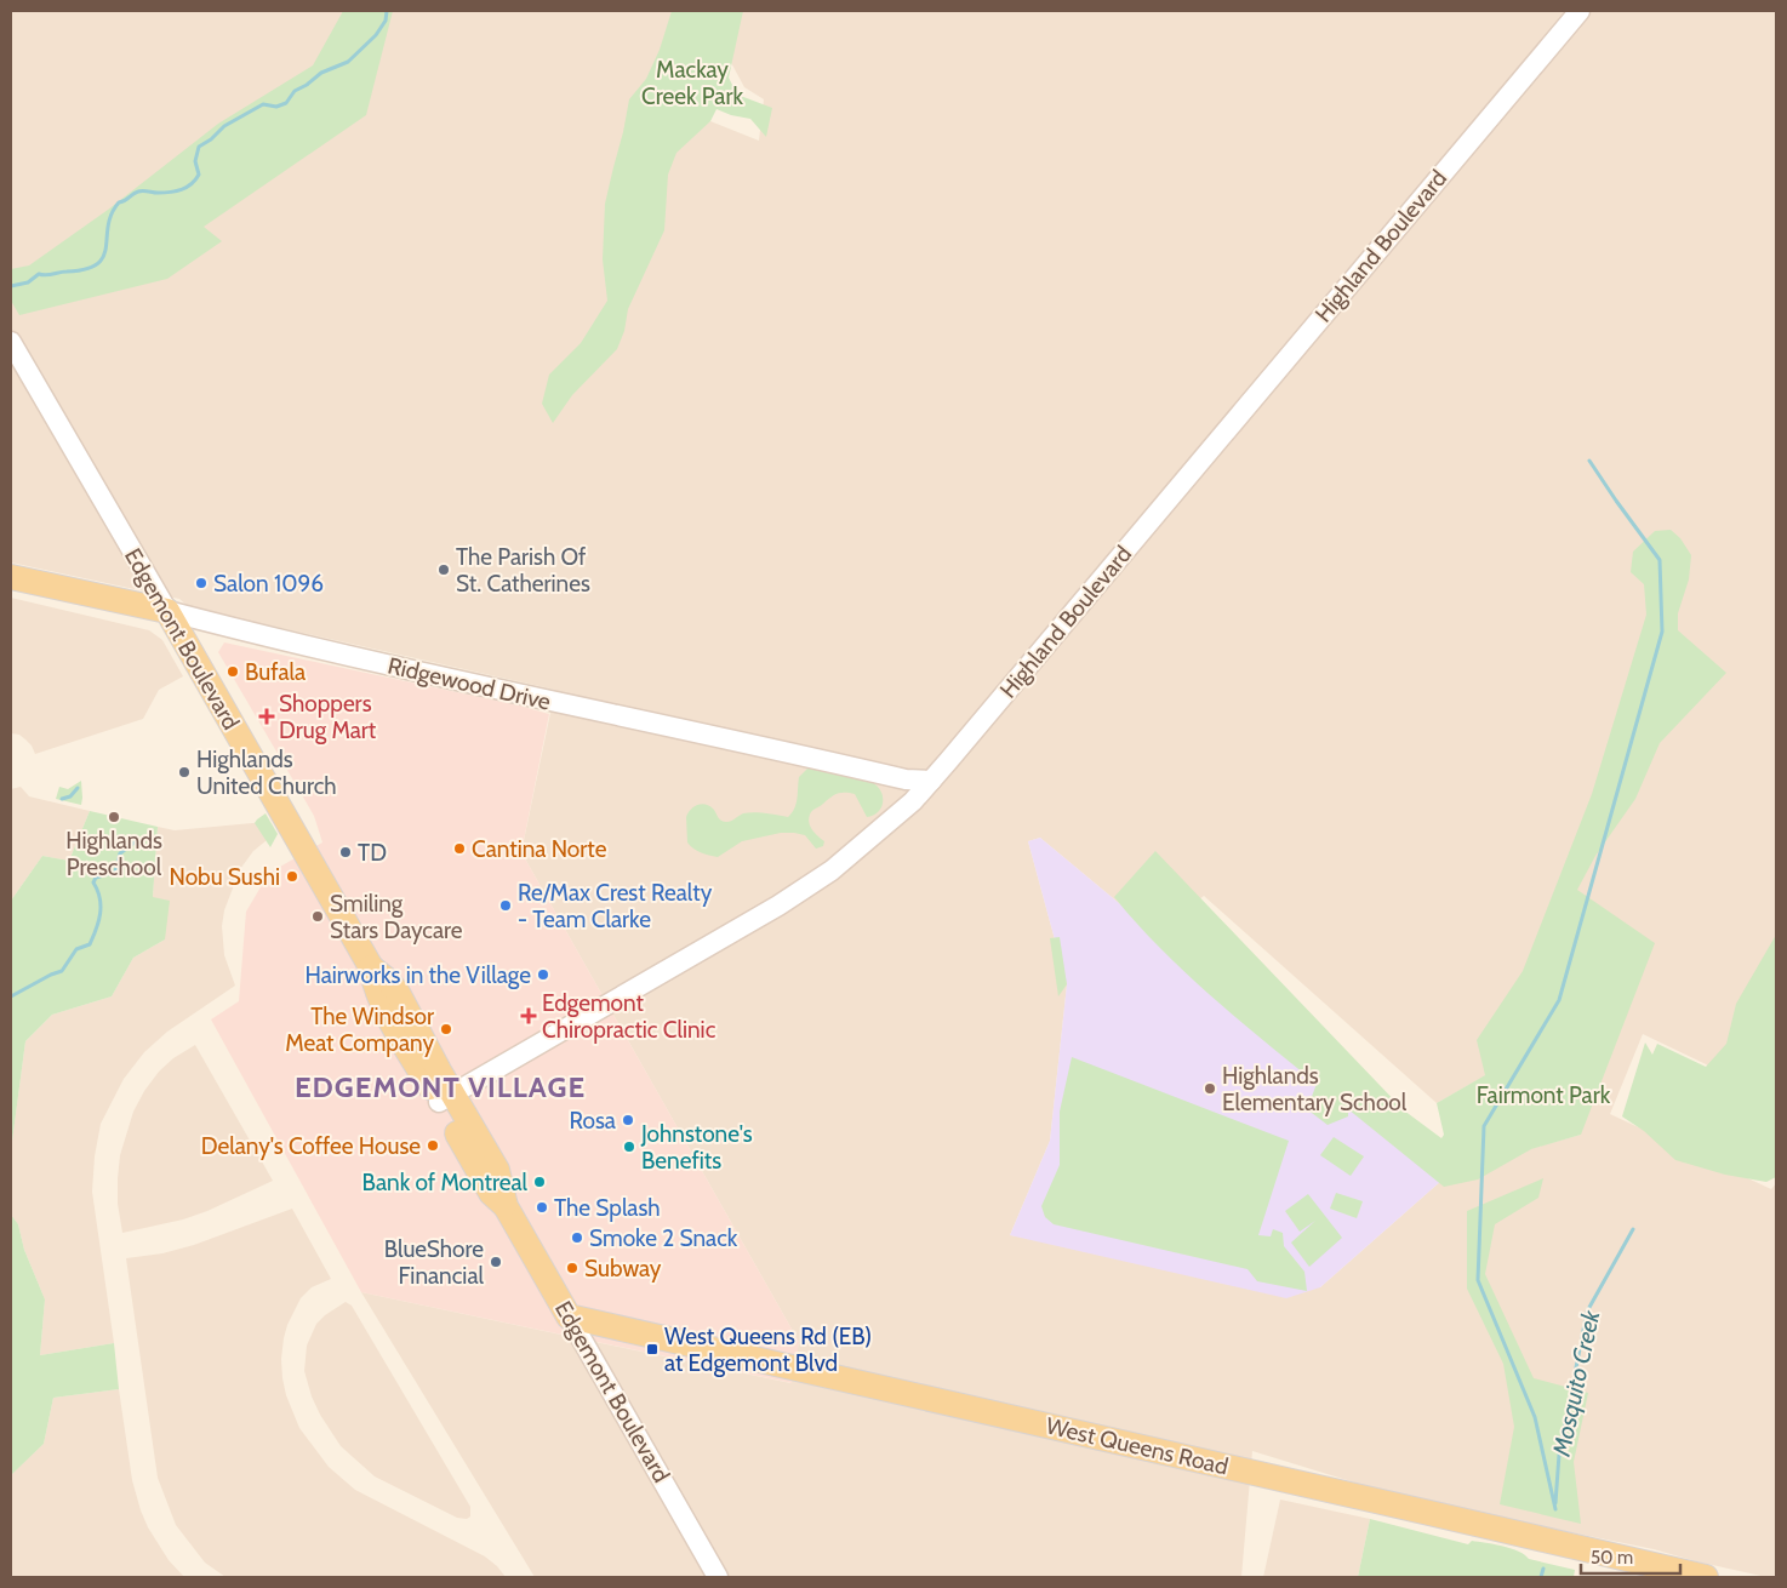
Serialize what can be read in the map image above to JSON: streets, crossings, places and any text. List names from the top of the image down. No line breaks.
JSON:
{"streets":{"main road":["Edgemont Boulevard","Ridgewood Drive","West Queens Road"],"street":["Highland Boulevard"]},"crossings":[["Highland Boulevard","Edgemont Boulevard"],["Highland Boulevard","Ridgewood Drive"],["Edgemont Boulevard","Ridgewood Drive"],["Edgemont Boulevard","West Queens Road"]],"districts":["EDGEMONT VILLAGE"],"water":["Mosquito Creek"],"parks":["Mackay Creek Park","Fairmont Park"],"places":{"other":["The Parish Of St. Catherines","Salon 1096","Bufala","Highlands United Church","Highlands Preschool","Cantina Norte","TD","Nobu Sushi","Re/Max Crest Realty - Team Clarke","Smiling Stars Daycare","Hairworks in the Village","The Windsor Meat Company","Highlands Elementary School","Rosa","Delany's Coffee House","Johnstone's Benefits","Bank of Montreal","The Splash","Smoke 2 Snack","BlueShore Financial","Subway"],"health":["Shoppers Drug Mart","Edgemont Chiropractic Clinic"],"transit":["West Queens Rd (EB) at Edgemont Blvd"]},"scale_bar":"50 m"}
